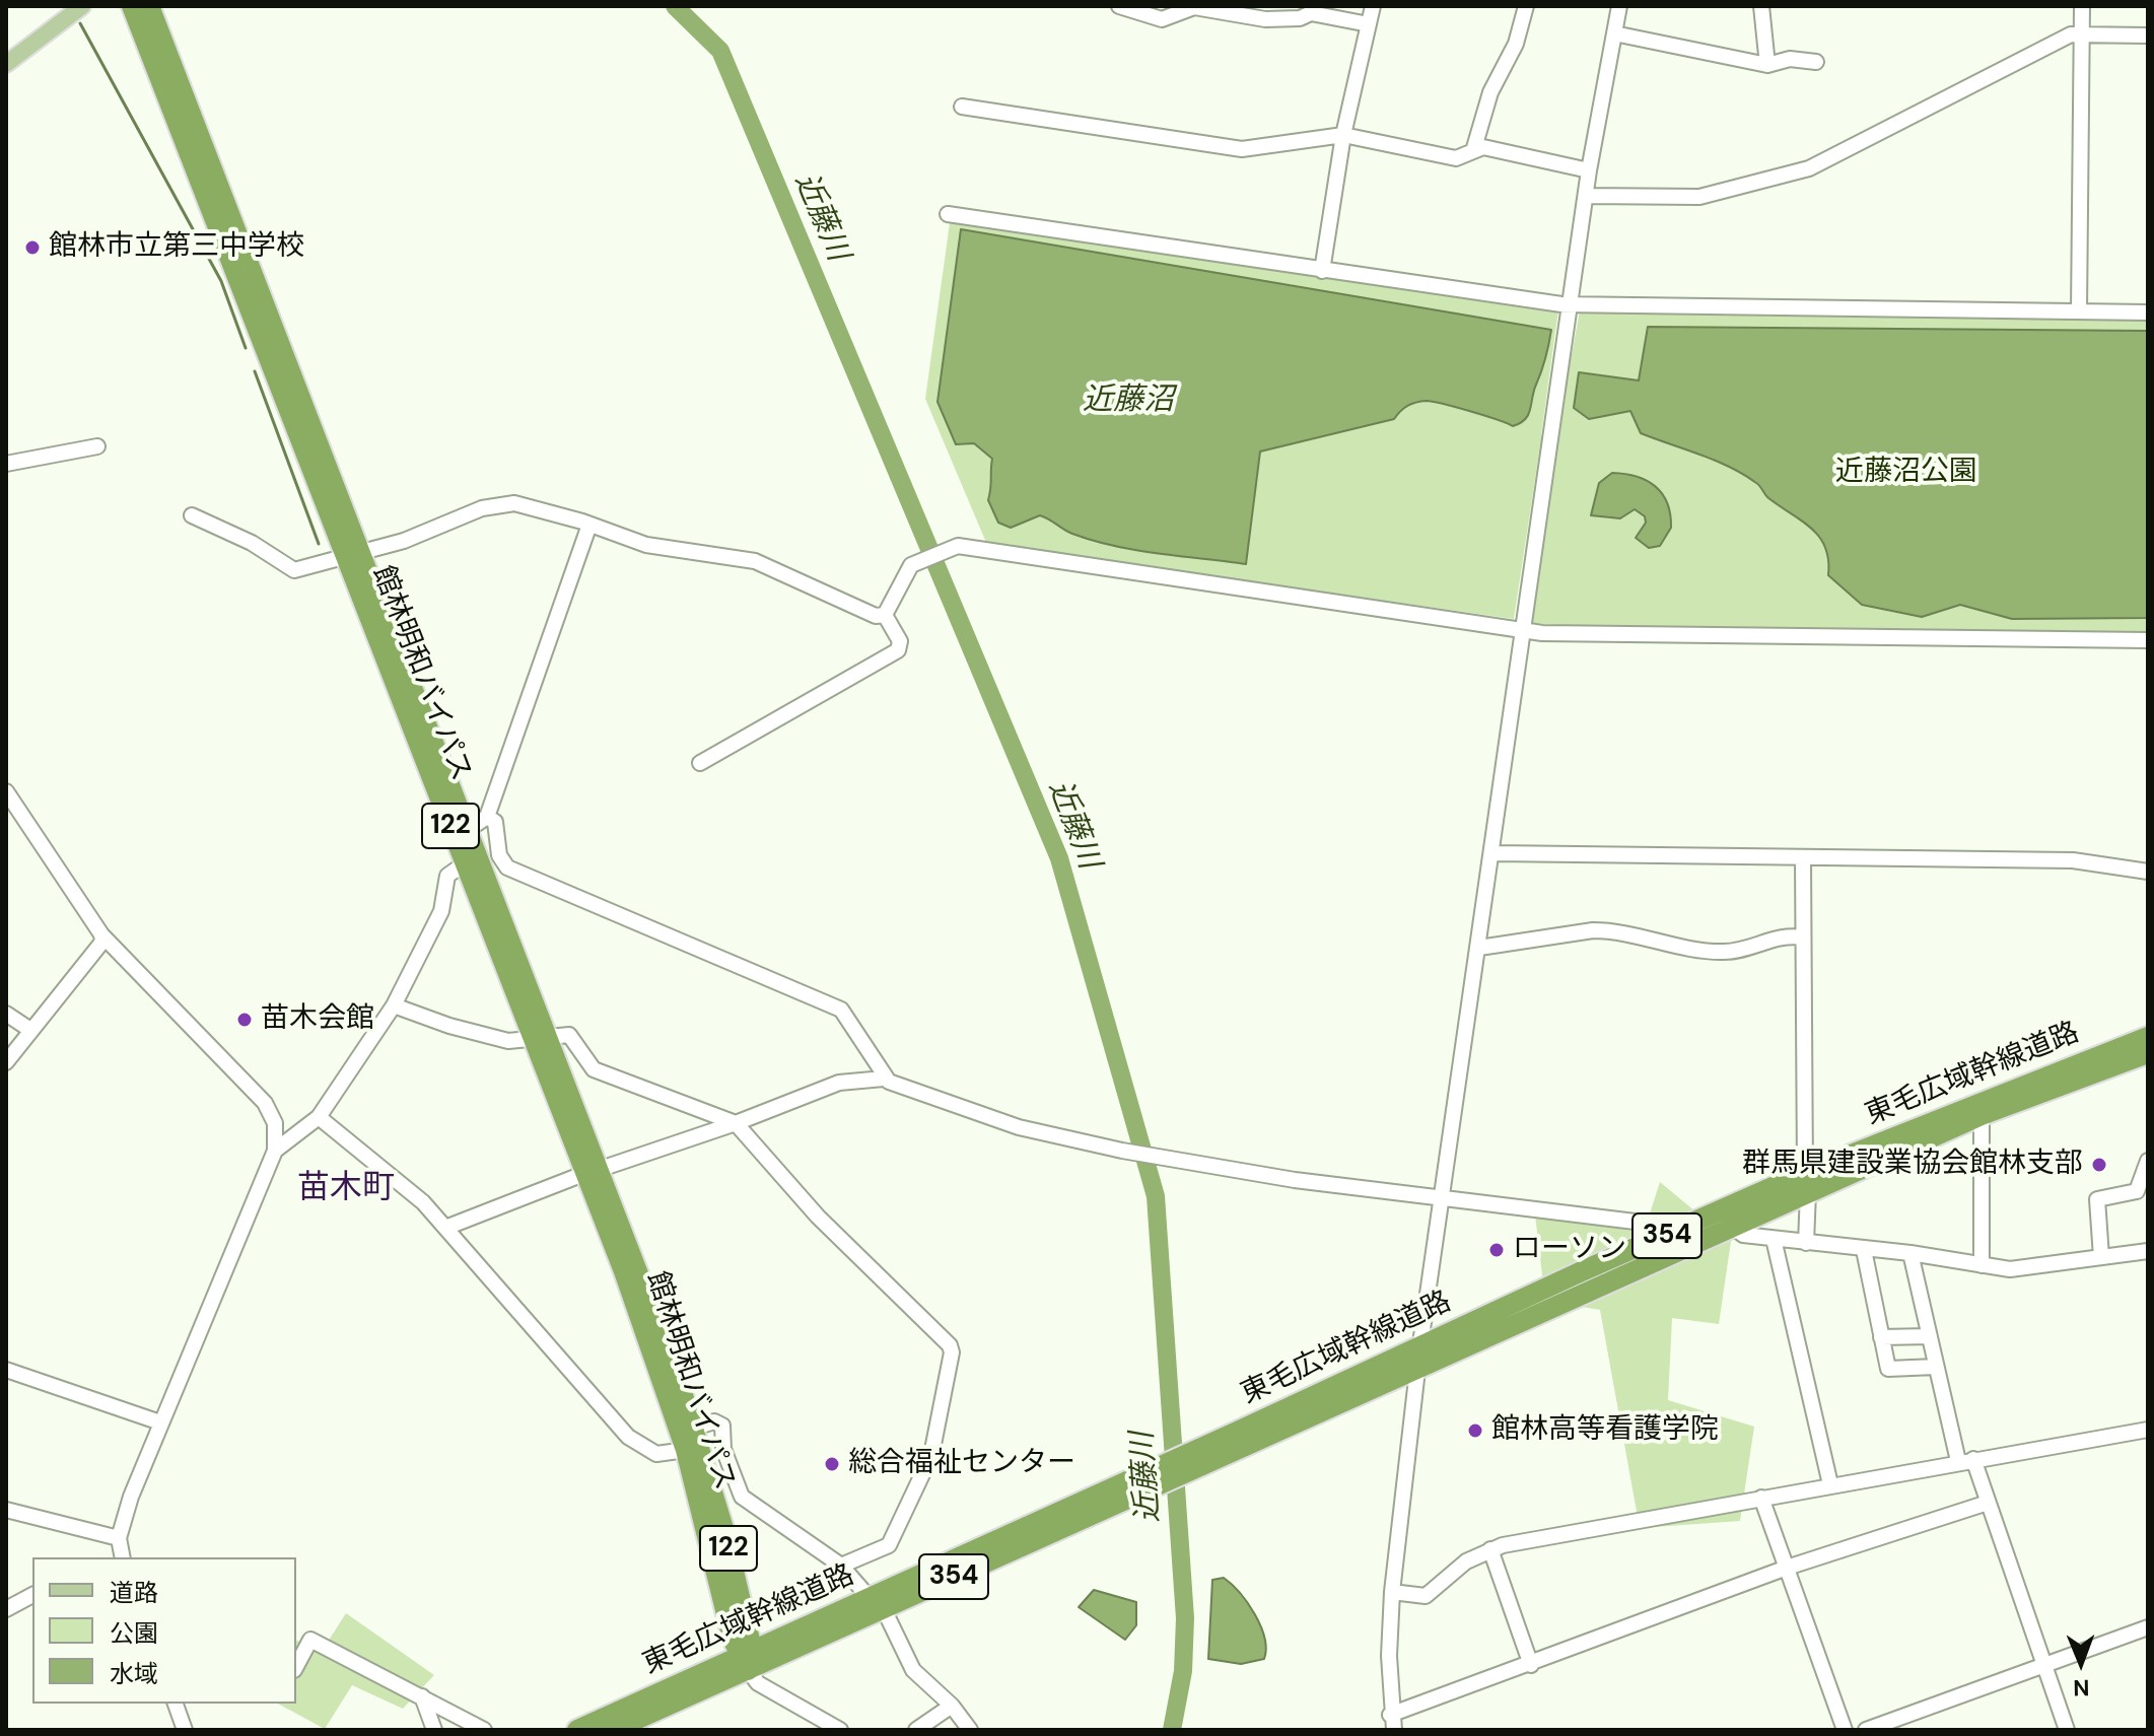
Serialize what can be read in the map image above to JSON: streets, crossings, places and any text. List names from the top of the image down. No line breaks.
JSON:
{"streets":{"highway":["館林明和バイパス","122","東毛広域幹線道路","354"]},"crossings":[["館林明和バイパス","東毛広域幹線道路"]],"districts":["苗木町"],"water":["近藤川","近藤沼"],"parks":["近藤沼公園"],"places":["館林市立第三中学校","苗木会館","群馬県建設業協会館林支部","ローソン","館林高等看護学院","総合福祉センター"],"legend":["道路","公園","水域"],"north":"bottom"}
